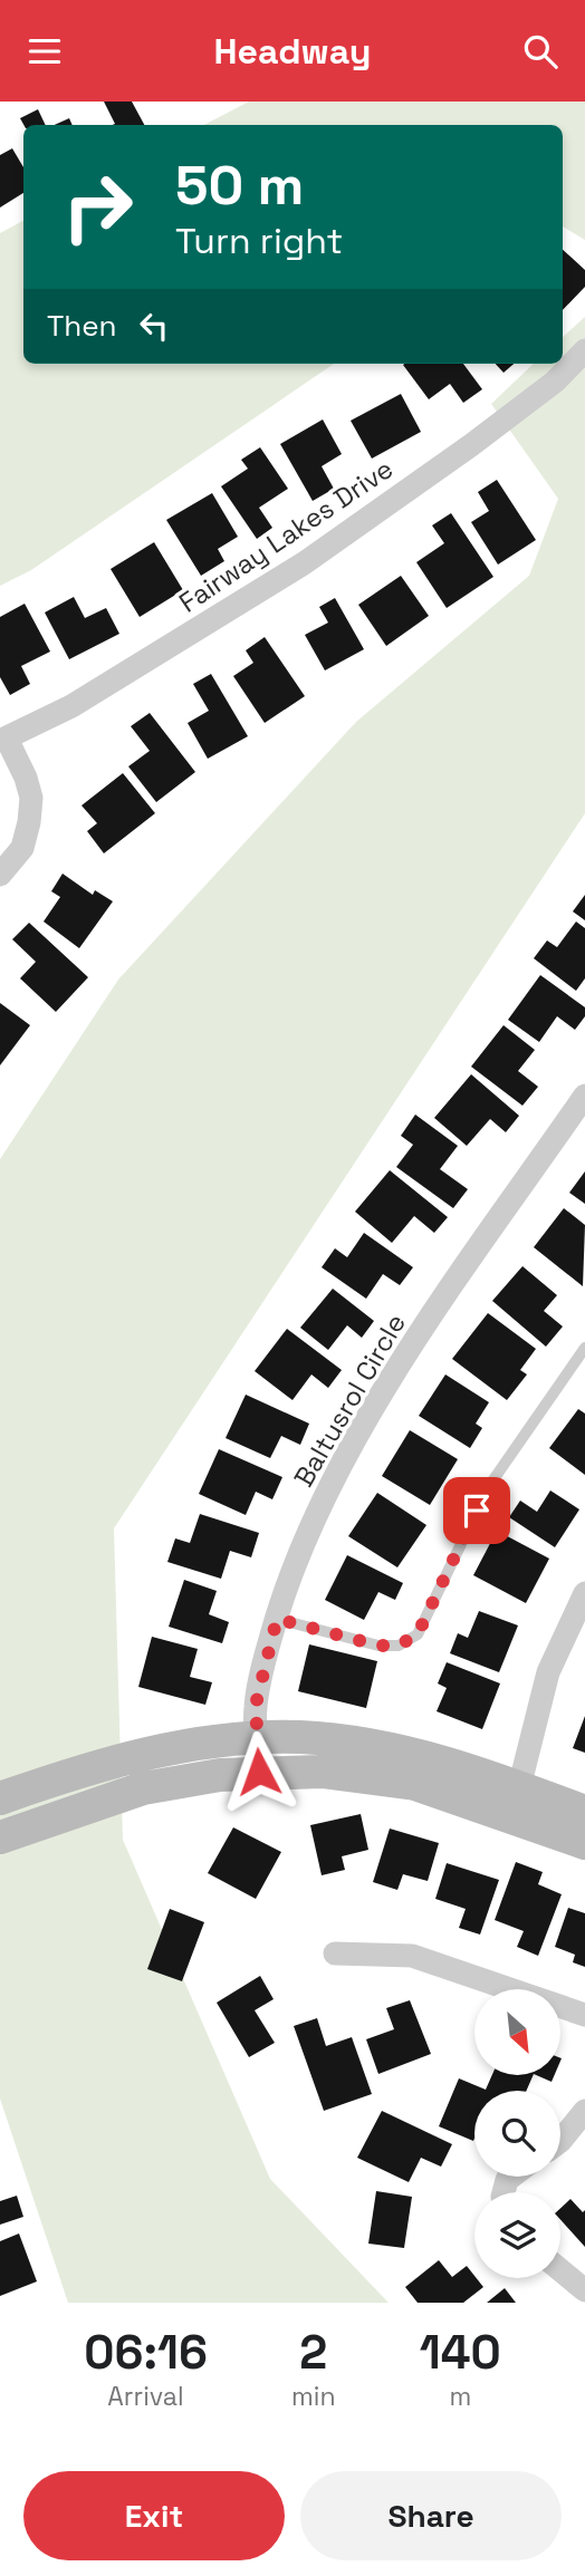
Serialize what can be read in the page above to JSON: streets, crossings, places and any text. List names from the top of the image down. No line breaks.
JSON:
{"streets":{"street":["Fairway Lakes Drive","Baltusrol Circle"]},"north":"bottom right","page":{"header":"Headway","turn":["50 m","Turn right"],"then":"Then","eta":["06:16","Arrival","2","min","140","m"],"buttons":["Exit","Share"]}}
